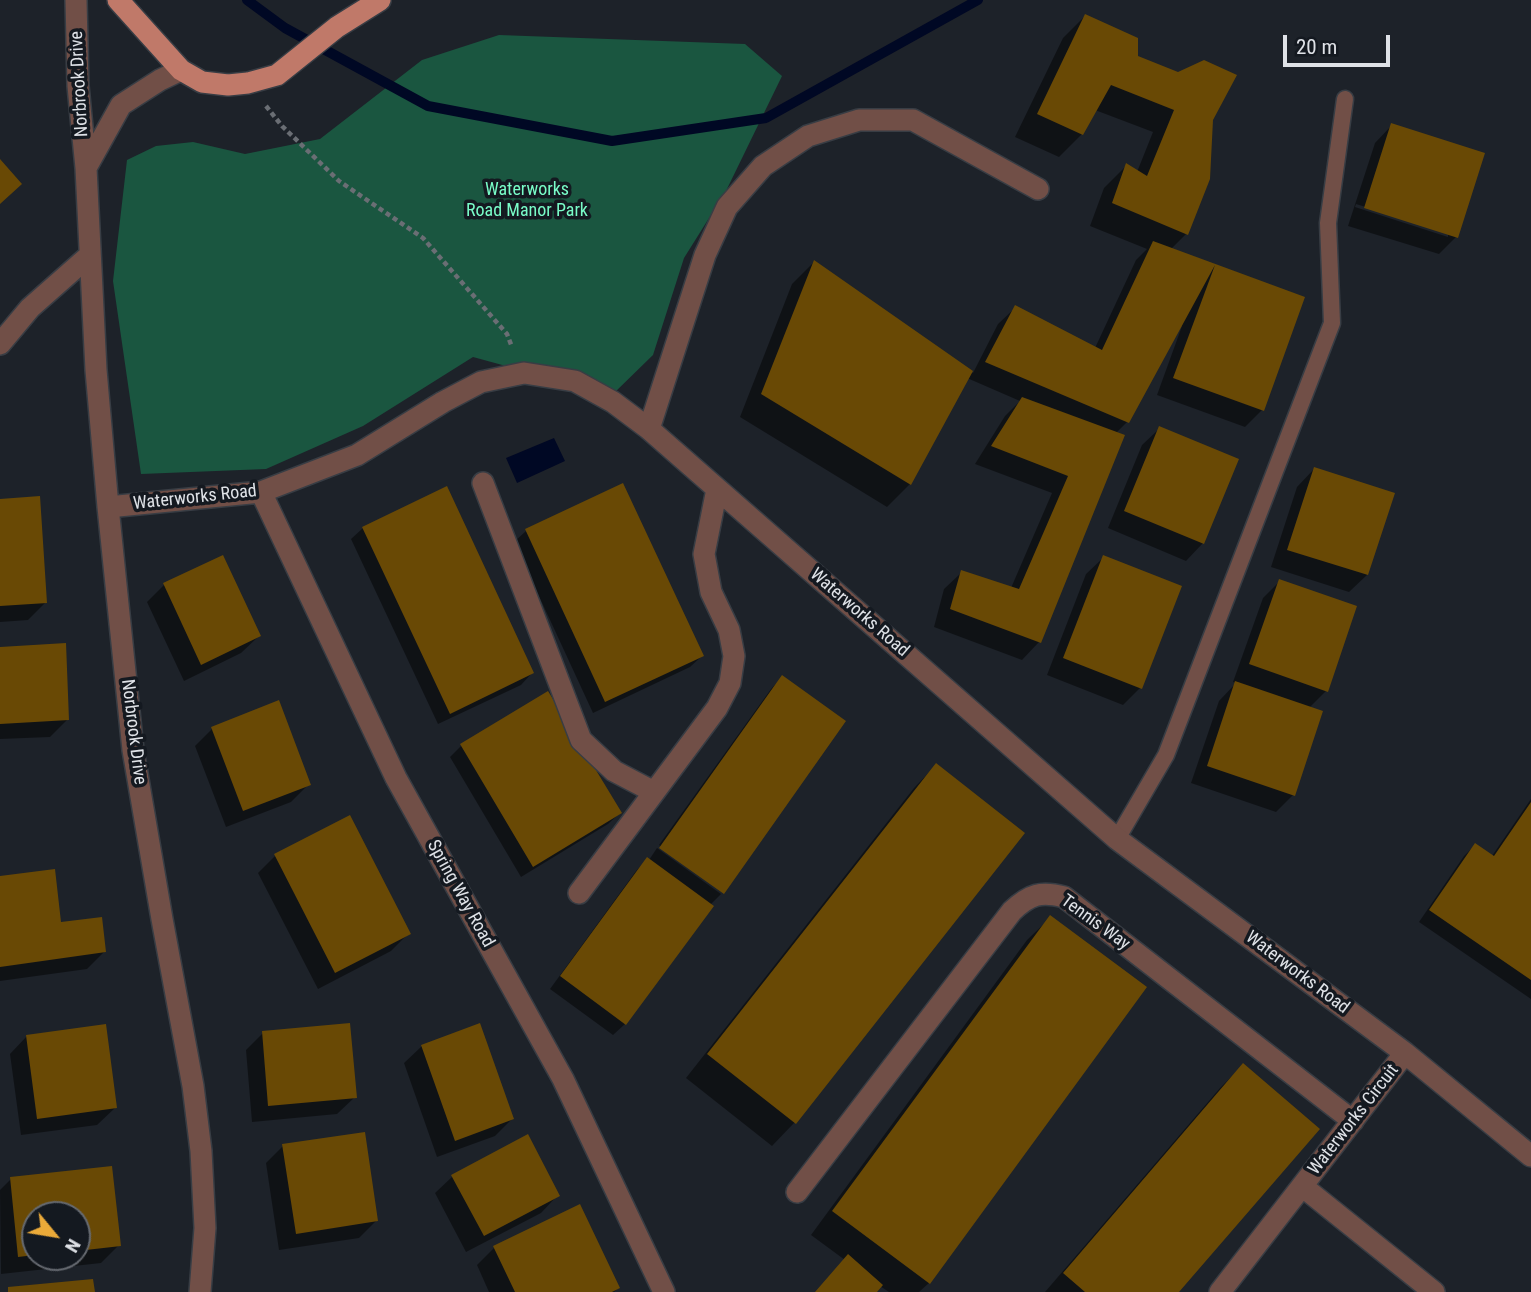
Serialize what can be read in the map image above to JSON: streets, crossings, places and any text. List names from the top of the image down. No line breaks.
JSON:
{"streets":{"street":["Norbrook Drive","Waterworks Road","Spring Way Road","Tennis Way","Waterworks Circuit"]},"crossings":[["Norbrook Drive","Waterworks Road"],["Waterworks Road","Spring Way Road"],["Waterworks Road","Waterworks Circuit"],["Tennis Way","Waterworks Circuit"]],"parks":["Waterworks Road Manor Park"],"scale_bar":"20 m","north":"bottom right"}
